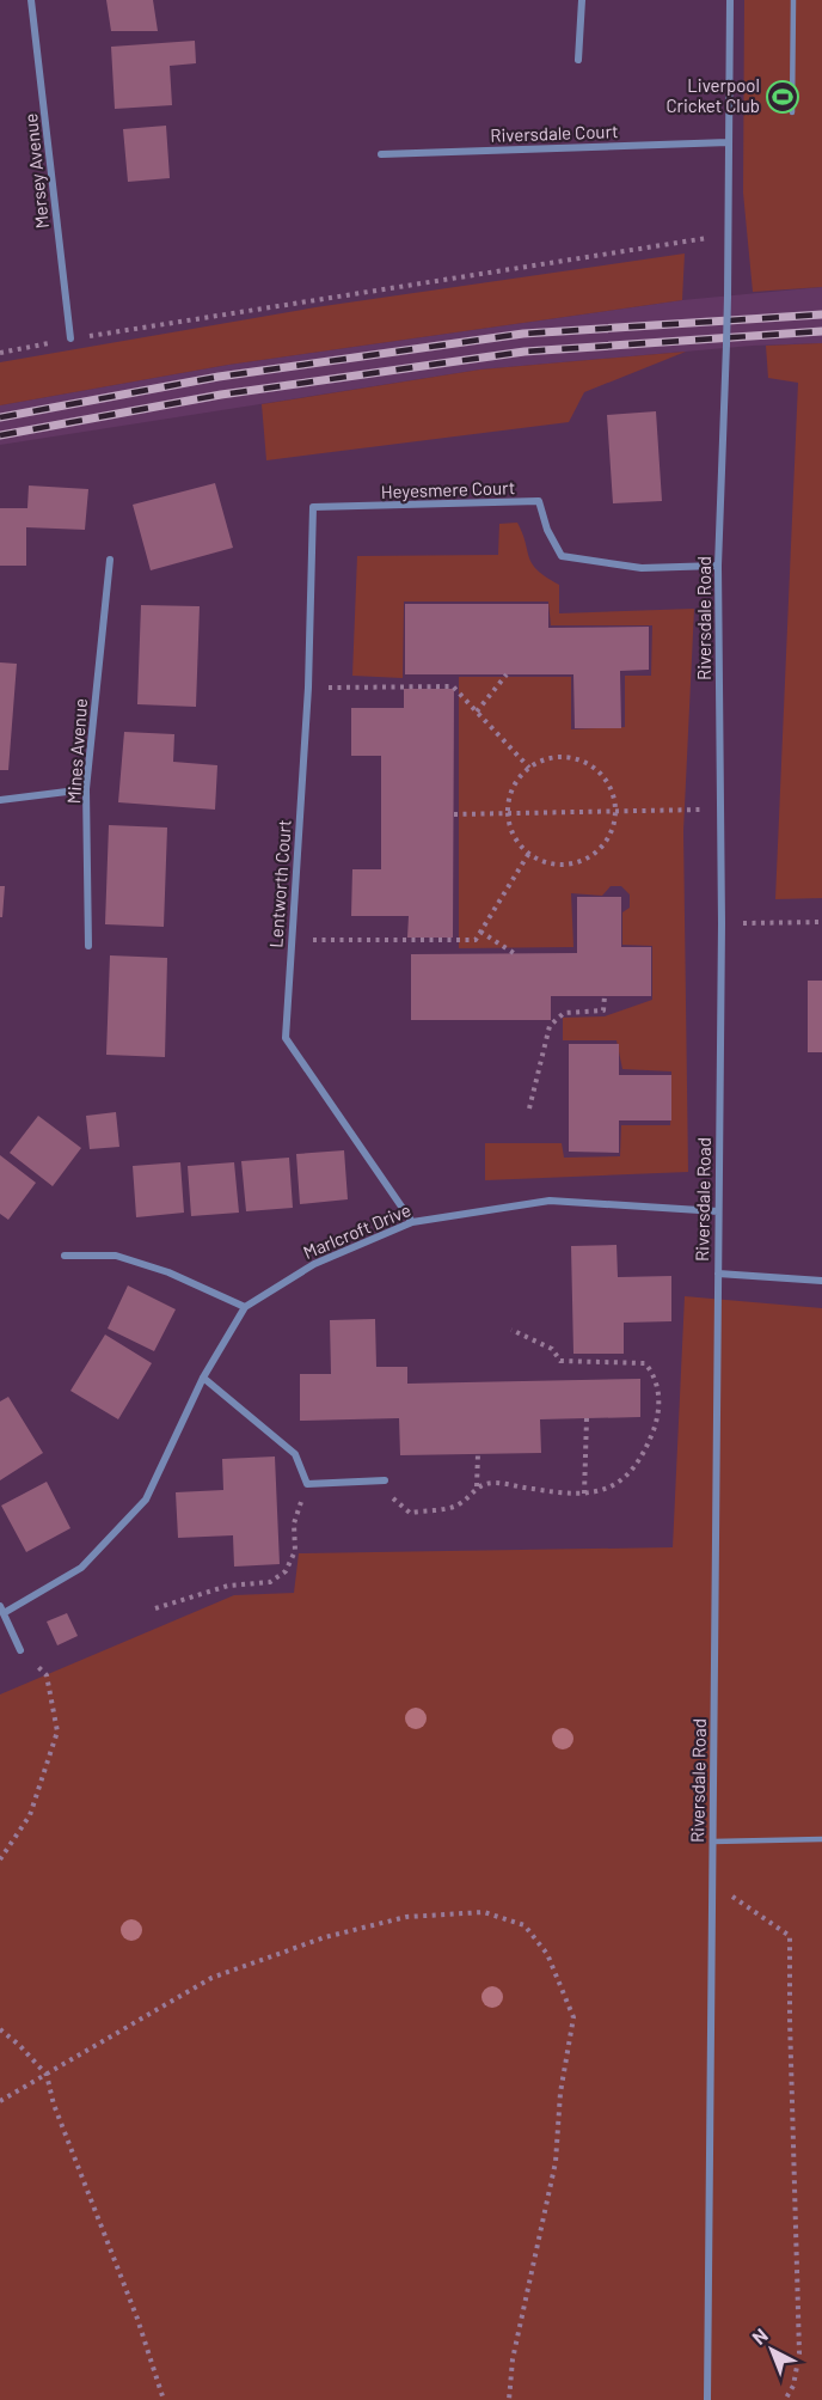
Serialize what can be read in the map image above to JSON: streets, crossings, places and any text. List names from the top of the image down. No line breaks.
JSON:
{"streets":{"street":["Riversdale Court","Mersey Avenue","Heyesmere Court","Riversdale Road","Mines Avenue","Lentworth Court","Marlcroft Drive"]},"crossings":[["Riversdale Court","Riversdale Road"],["Heyesmere Court","Riversdale Road"],["Heyesmere Court","Lentworth Court"],["Riversdale Road","Marlcroft Drive"],["Lentworth Court","Marlcroft Drive"]],"places":{"sports":["Liverpool Cricket Club"]},"north":"top left"}
